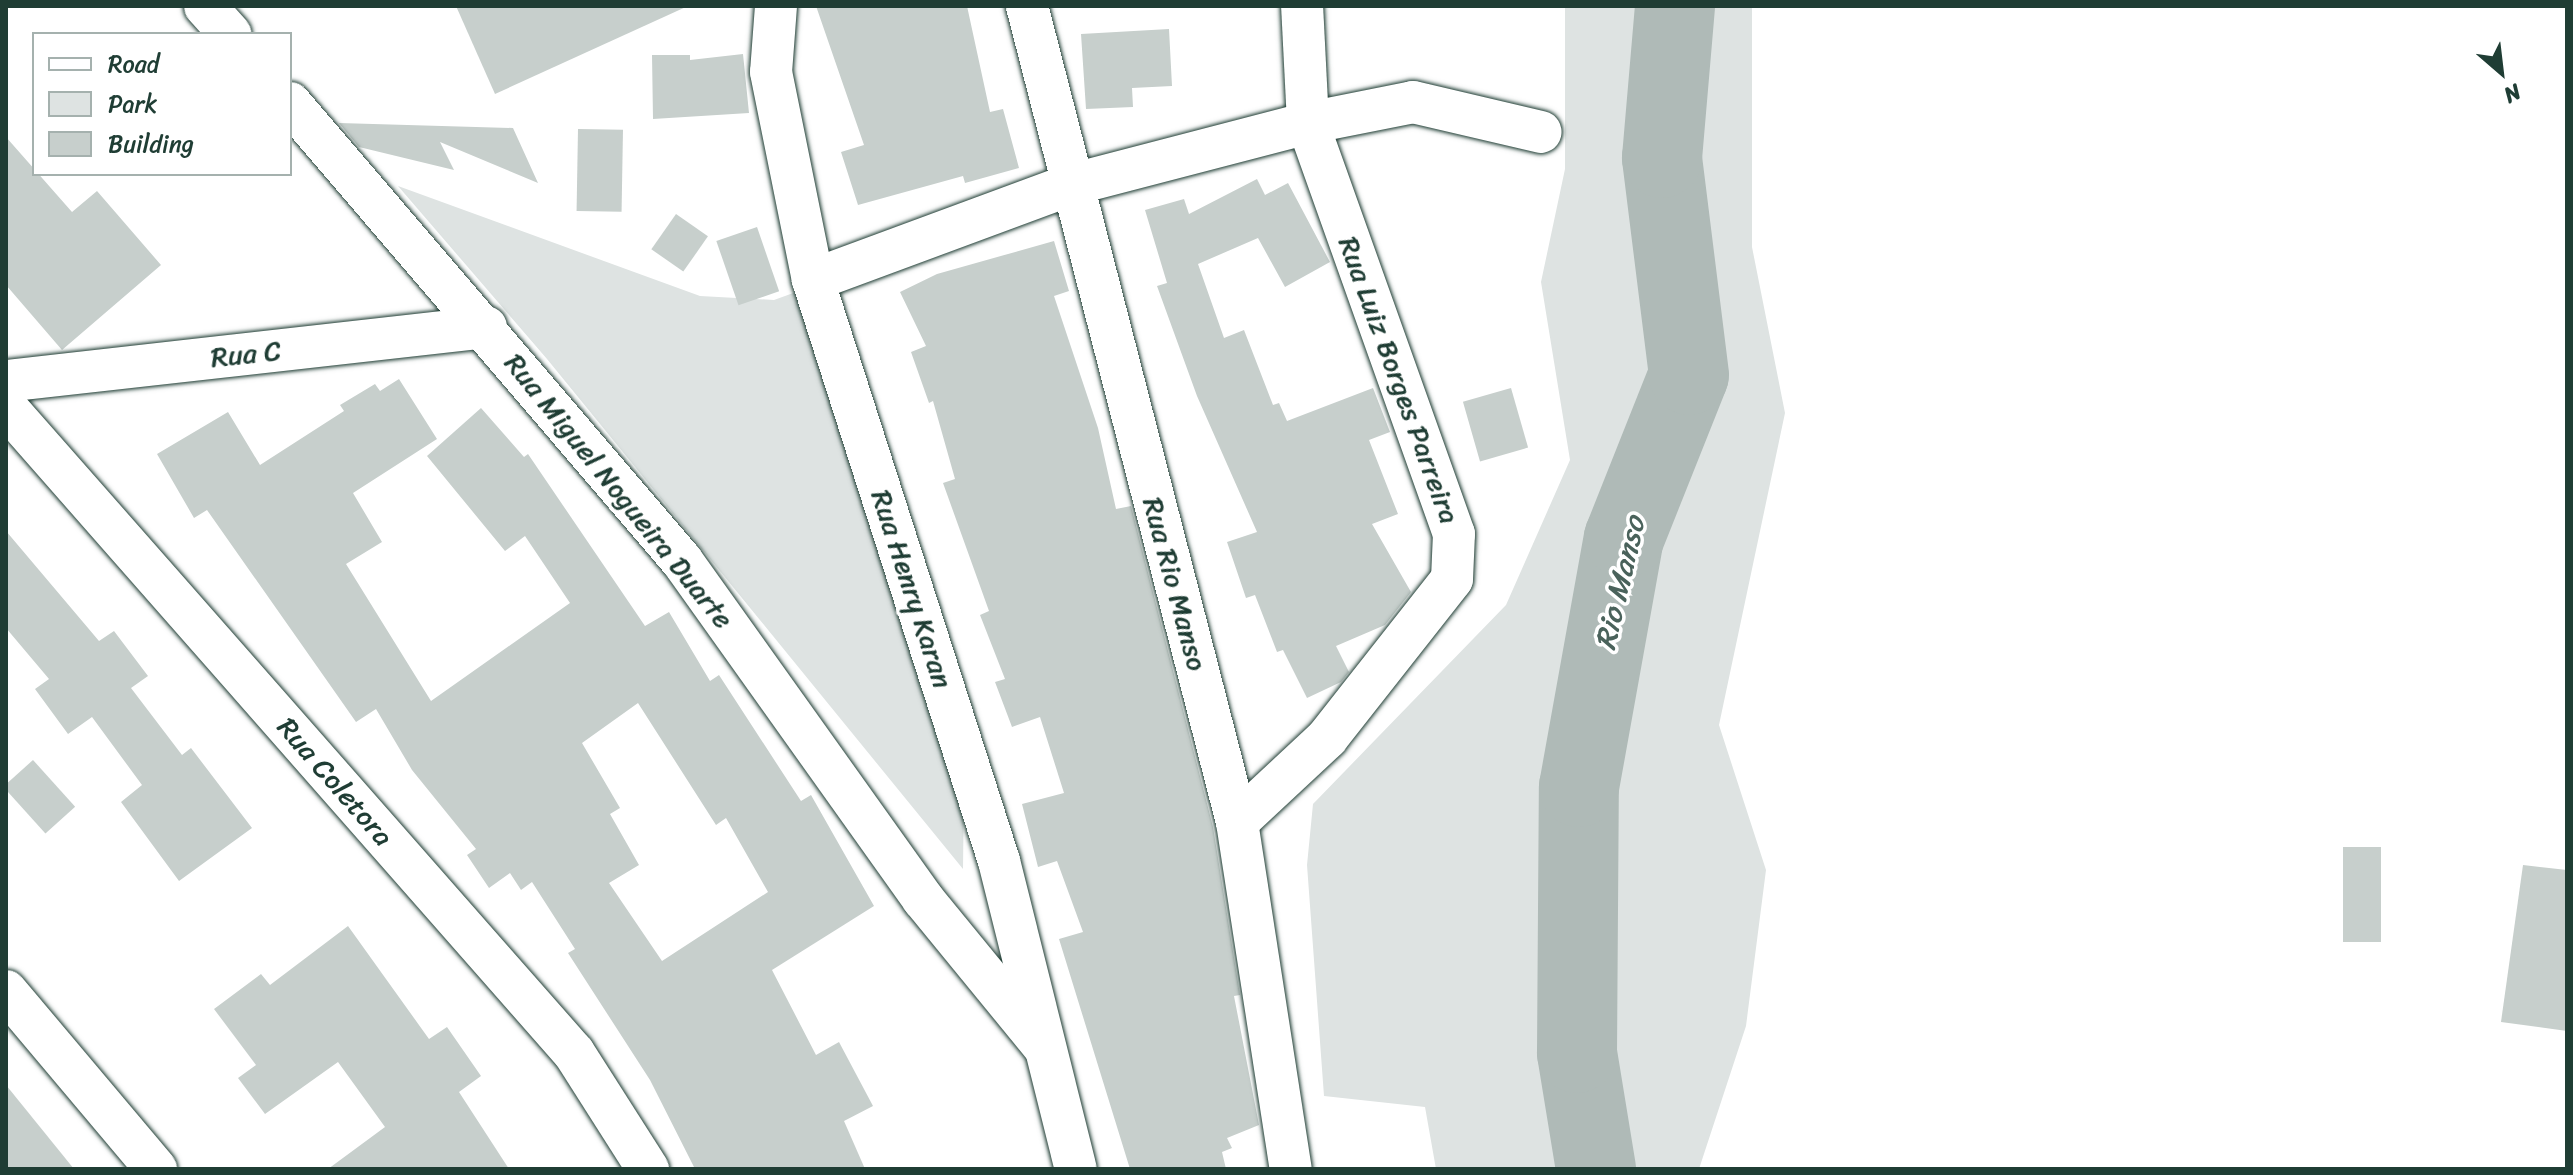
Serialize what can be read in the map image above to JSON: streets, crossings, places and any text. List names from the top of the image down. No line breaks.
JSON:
{"streets":{"street":["Rua C","Rua Luiz Borges Parreira","Rua Miguel Nogueira Duarte","Rua Rio Manso","Rua Henry Karan","Rua Coletora"]},"crossings":[["Rua C","Rua Miguel Nogueira Duarte"],["Rua Luiz Borges Parreira","Rua Rio Manso"],["Rua Miguel Nogueira Duarte","Rua Henry Karan"]],"water":["Rio Manso"],"legend":["Road","Park","Building"],"north":"bottom right"}
